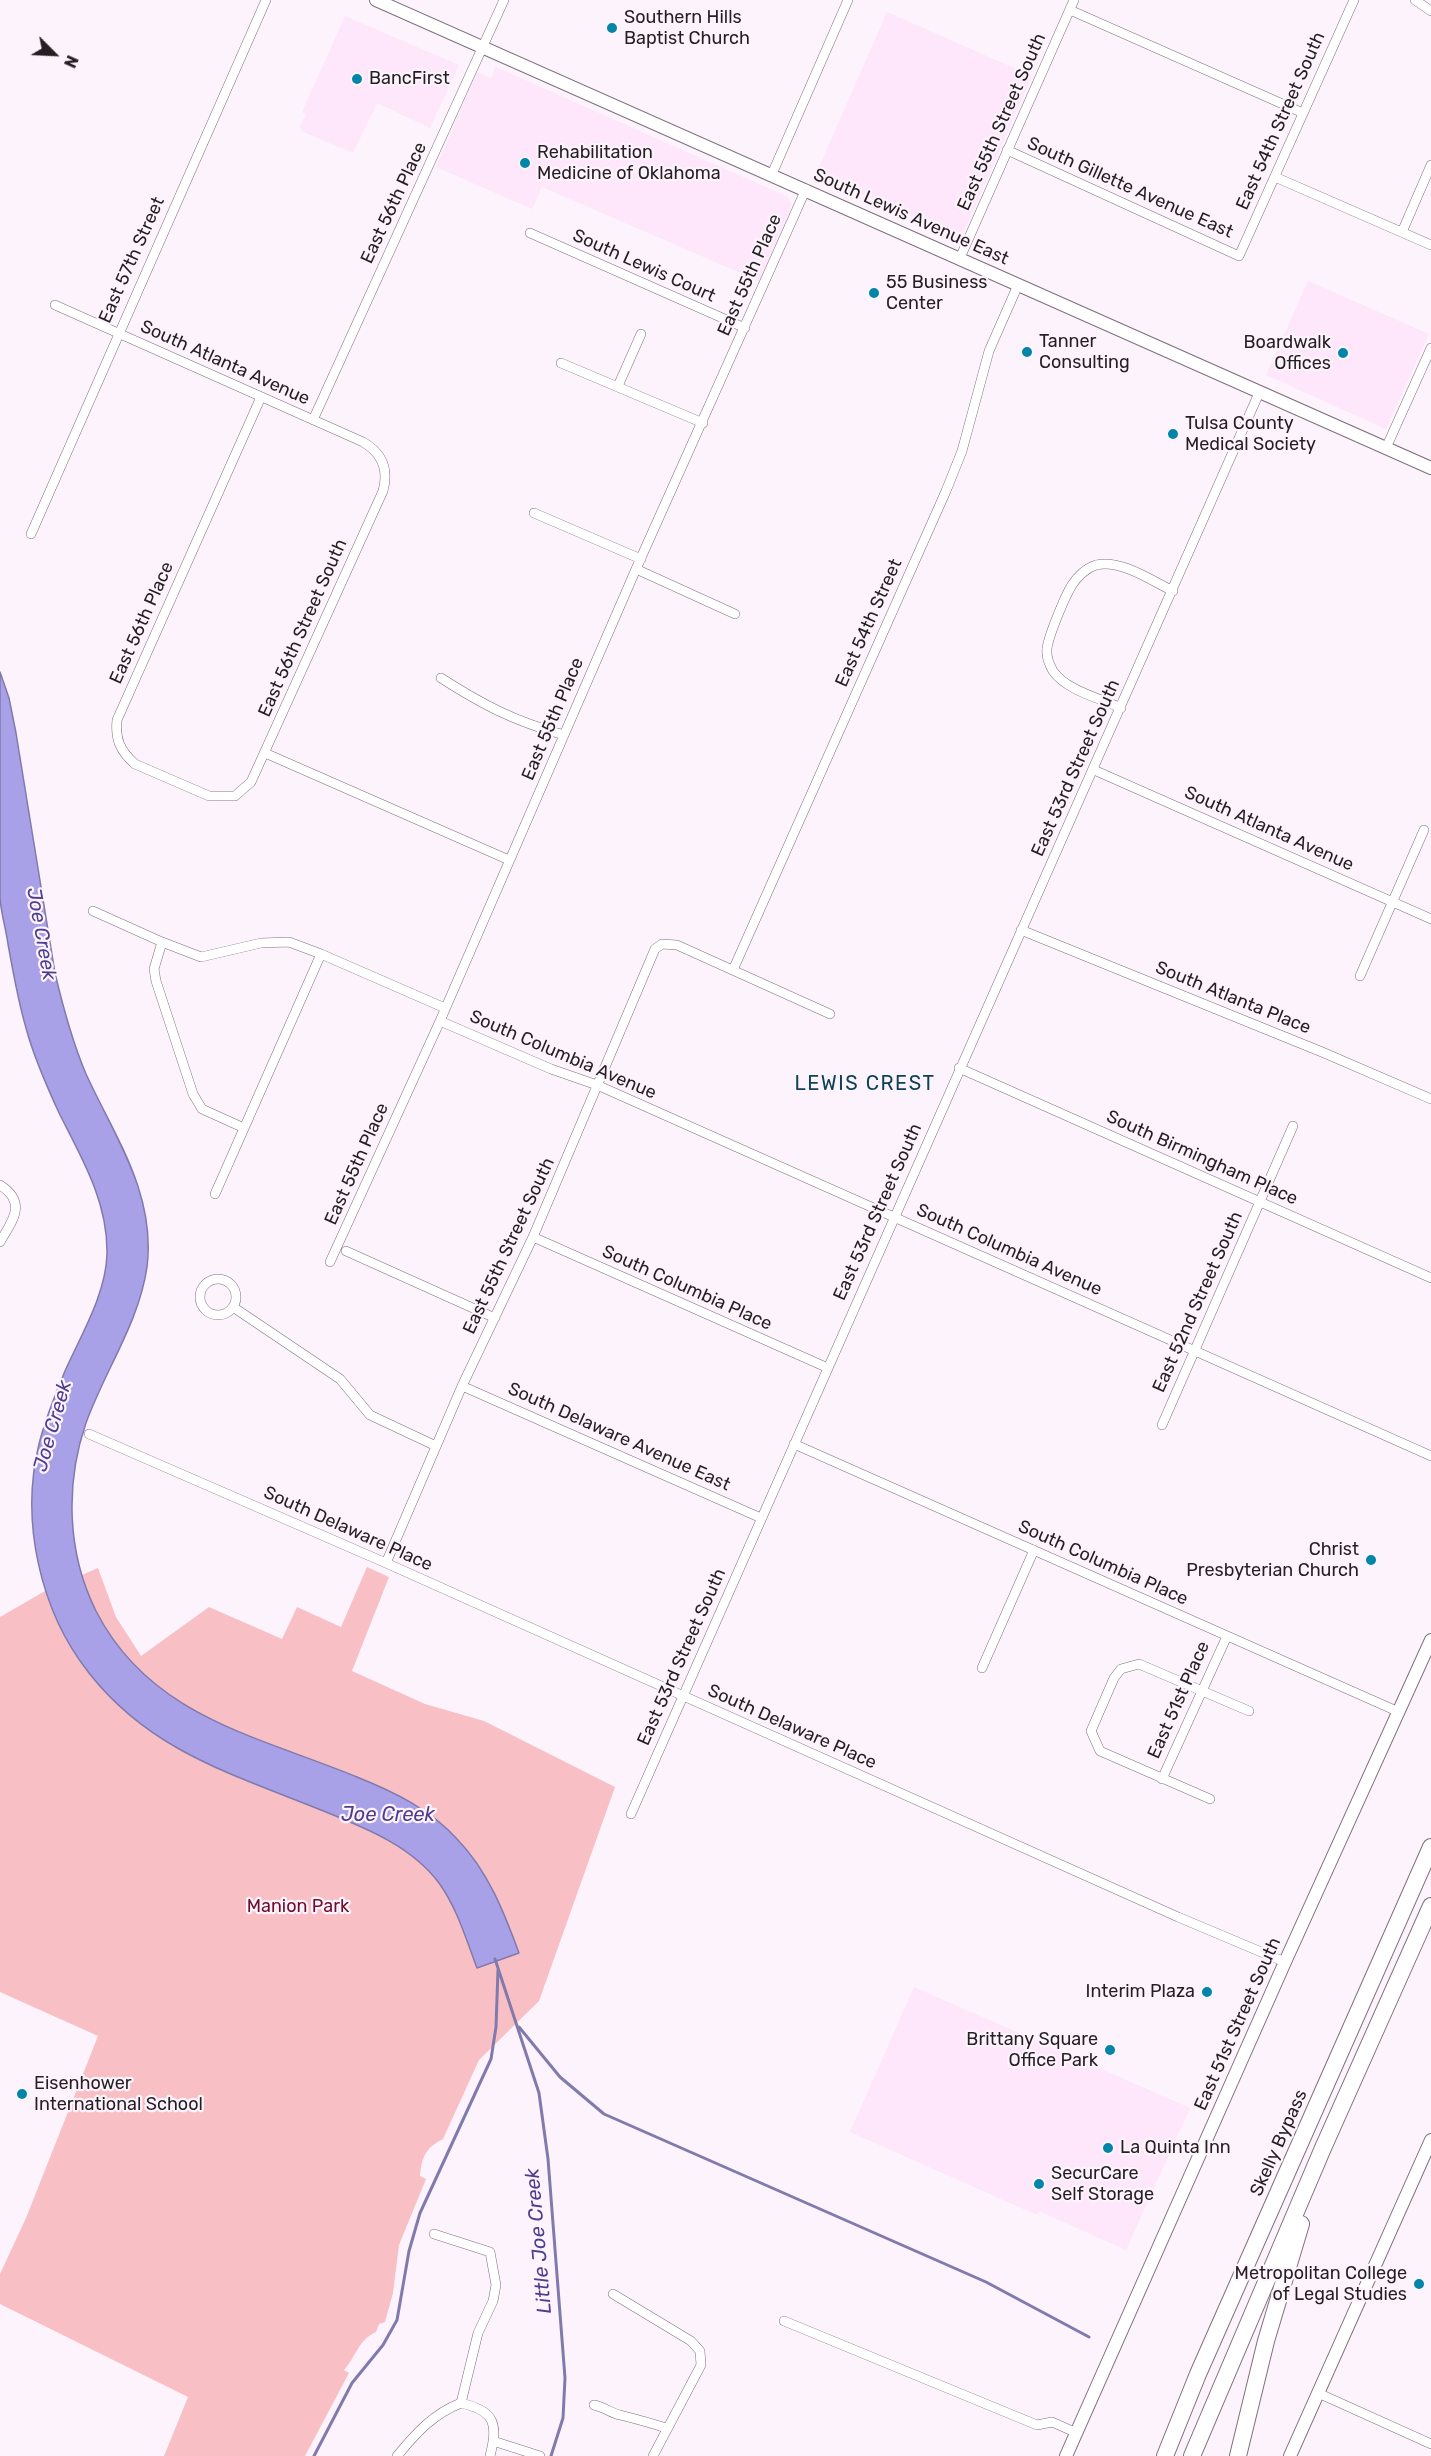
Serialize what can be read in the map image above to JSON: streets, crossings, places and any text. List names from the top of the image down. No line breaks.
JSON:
{"streets":{"highway":["Skelly Bypass"],"main road":["South Lewis Avenue East","East 51st Street South"],"street":["East 54th Street South","East 55th Street South","South Gillette Avenue East","East 56th Place","East 57th Street","South Lewis Court","East 55th Place","South Atlanta Avenue","East 54th Street","East 56th Street South","East 53rd Street South","South Atlanta Place","South Columbia Avenue","South Birmingham Place","South Columbia Place","East 52nd Street South","South Delaware Avenue East","South Delaware Place","East 51st Place"]},"crossings":[["East 54th Street South","South Gillette Avenue East"],["East 55th Street South","South Gillette Avenue East"],["East 55th Street South","South Lewis Avenue East"],["East 55th Street South","East 54th Street"],["East 55th Street South","South Columbia Avenue"],["East 55th Street South","South Columbia Place"],["East 55th Street South","South Delaware Avenue East"],["East 55th Street South","South Delaware Place"],["East 56th Place","South Lewis Avenue East"],["East 56th Place","South Atlanta Avenue"],["East 56th Place","East 56th Street South"],["South Lewis Avenue East","East 55th Place"],["South Lewis Avenue East","East 54th Street"],["South Lewis Avenue East","East 53rd Street South"],["East 57th Street","South Atlanta Avenue"],["South Lewis Court","East 55th Place"],["East 55th Place","South Columbia Avenue"],["South Atlanta Avenue","East 56th Street South"],["South Atlanta Avenue","East 53rd Street South"],["East 53rd Street South","South Atlanta Place"],["East 53rd Street South","South Columbia Avenue"],["East 53rd Street South","South Birmingham Place"],["East 53rd Street South","South Columbia Place"],["East 53rd Street South","South Delaware Avenue East"],["East 53rd Street South","South Delaware Place"],["South Columbia Avenue","East 52nd Street South"],["South Birmingham Place","East 52nd Street South"],["South Columbia Place","East 51st Place"],["South Columbia Place","East 51st Street South"],["South Delaware Place","East 51st Street South"]],"districts":["LEWIS CREST"],"water":["Joe Creek","Little Joe Creek"],"parks":["Manion Park"],"places":["Southern Hills Baptist Church","BancFirst","Rehabilitation Medicine of Oklahoma","55 Business Center","Tanner Consulting","Boardwalk Offices","Tulsa County Medical Society","Christ Presbyterian Church","Interim Plaza","Brittany Square Office Park","Eisenhower International School","La Quinta Inn","SecurCare Self Storage","Metropolitan College of Legal Studies"],"north":"bottom right"}
